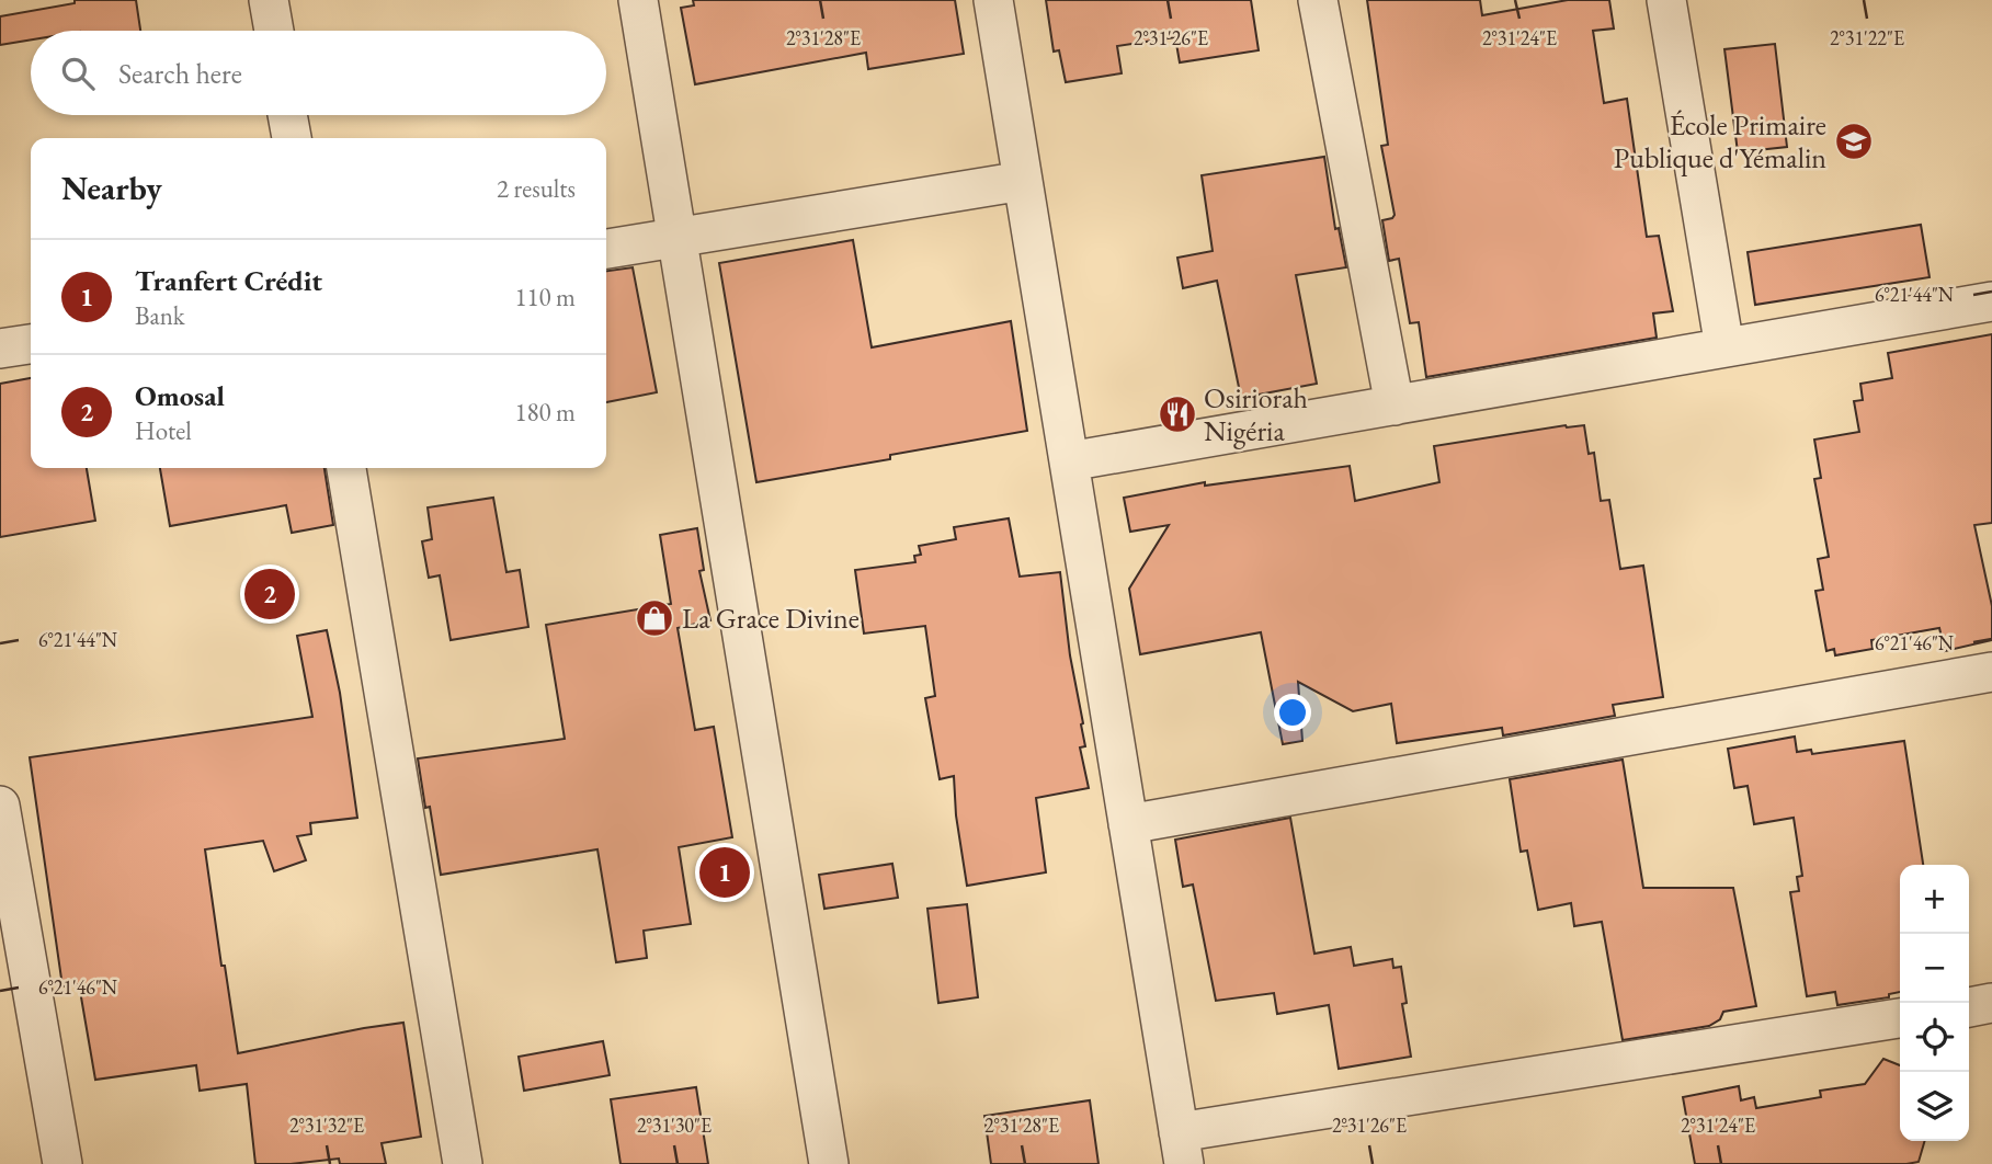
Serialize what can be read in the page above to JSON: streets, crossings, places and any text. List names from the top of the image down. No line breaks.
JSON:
{"places":{"school or university":["École Primaire Publique d'Yémalin"],"restaurant":["Osiriorah Nigéria"],"shop":["La Grace Divine"]},"page":{"search":"Search here","heading":["Nearby","2 results"],"list":[{"mark":"1","name":"Tranfert Crédit","note":"Bank","value":"110 m"},{"mark":"2","name":"Omosal","note":"Hotel","value":"180 m"}],"pins":["2","1"],"map_buttons":["+","−"]},"coordinates":["2°31'24\"E","2°31'22\"E","2°31'28\"E","2°31'26\"E","6°21'44\"N","6°21'46\"N","2°31'32\"E","2°31'30\"E"]}
